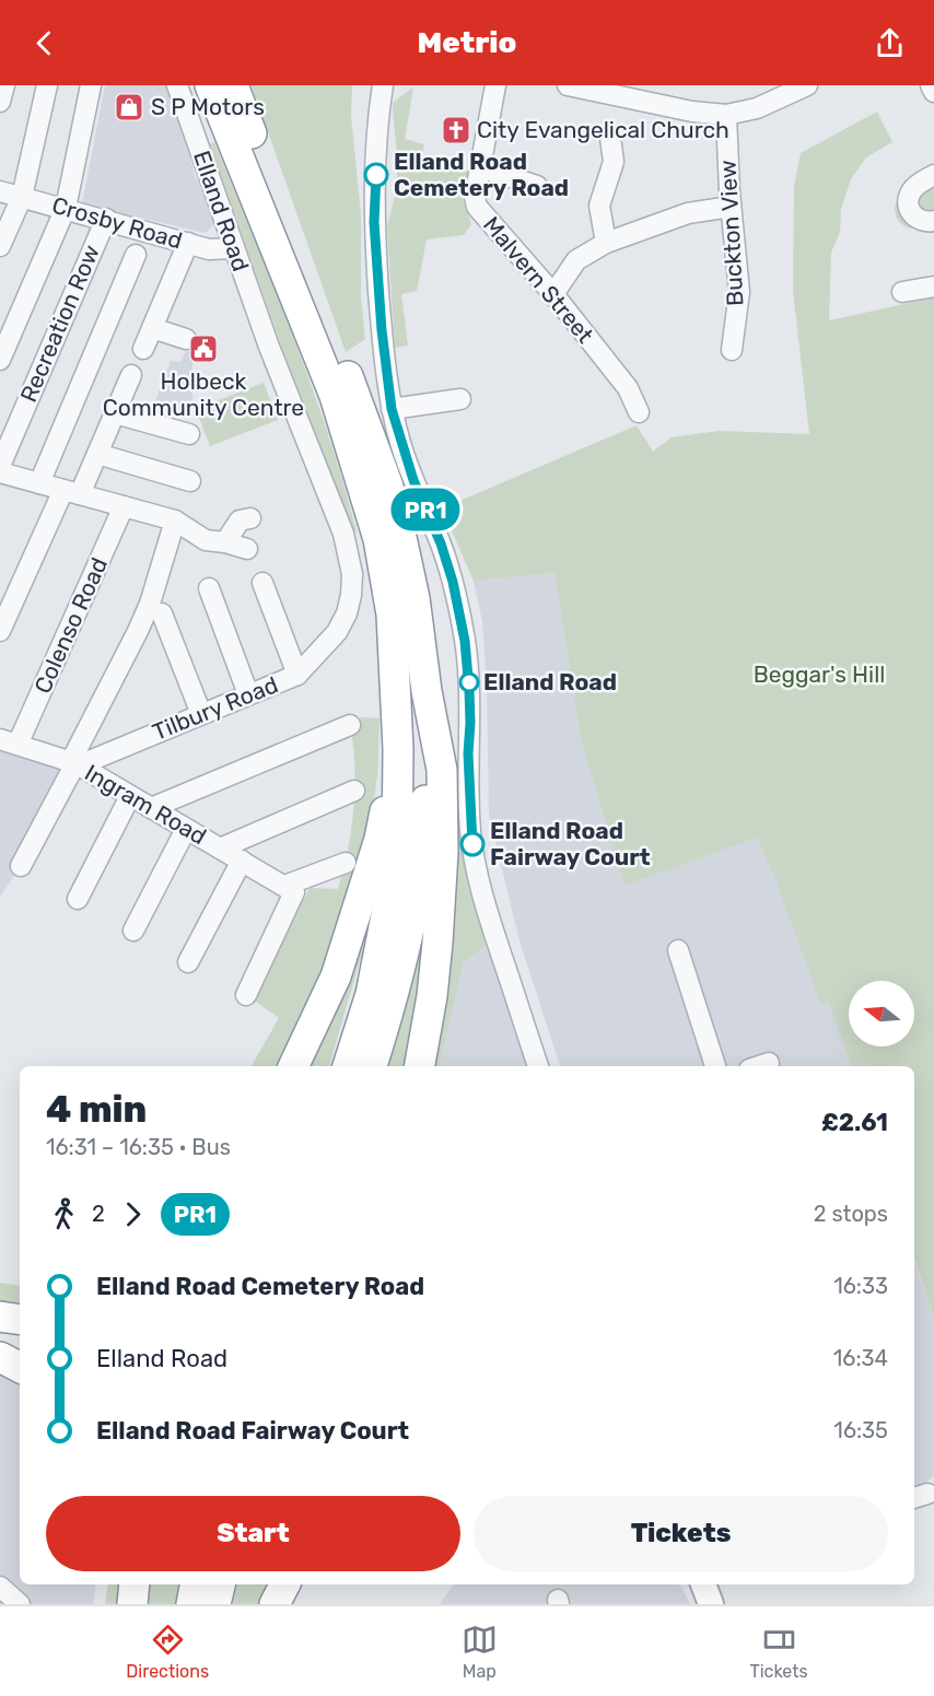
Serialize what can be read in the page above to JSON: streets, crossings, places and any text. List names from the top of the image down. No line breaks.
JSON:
{"streets":{"street":["Elland Road","Crosby Road","Buckton View","Malvern Street","Recreation Row","Colenso Road","Tilbury Road","Ingram Road"]},"crossings":[["Elland Road","Crosby Road"],["Elland Road","Tilbury Road"],["Crosby Road","Recreation Row"],["Colenso Road","Ingram Road"],["Tilbury Road","Ingram Road"]],"parks":["Beggar's Hill"],"places":{"shop":["S P Motors"],"church":["City Evangelical Church"],"other":["Elland Road Cemetery Road","Elland Road","Elland Road Fairway Court"],"public building":["Holbeck Community Centre"]},"lines":["bus line PR1"],"north":"left","page":{"header":"Metrio","on_map":"PR1","heading":["4 min","16:31 – 16:35 · Bus","£2.61"],"legs":["2","PR1","2 stops"],"list":[{"name":"Elland Road Cemetery Road","value":"16:33"},{"name":"Elland Road","value":"16:34"},{"name":"Elland Road Fairway Court","value":"16:35"}],"buttons":["Start","Tickets"],"tabs":["Directions","Map","Tickets"]}}
